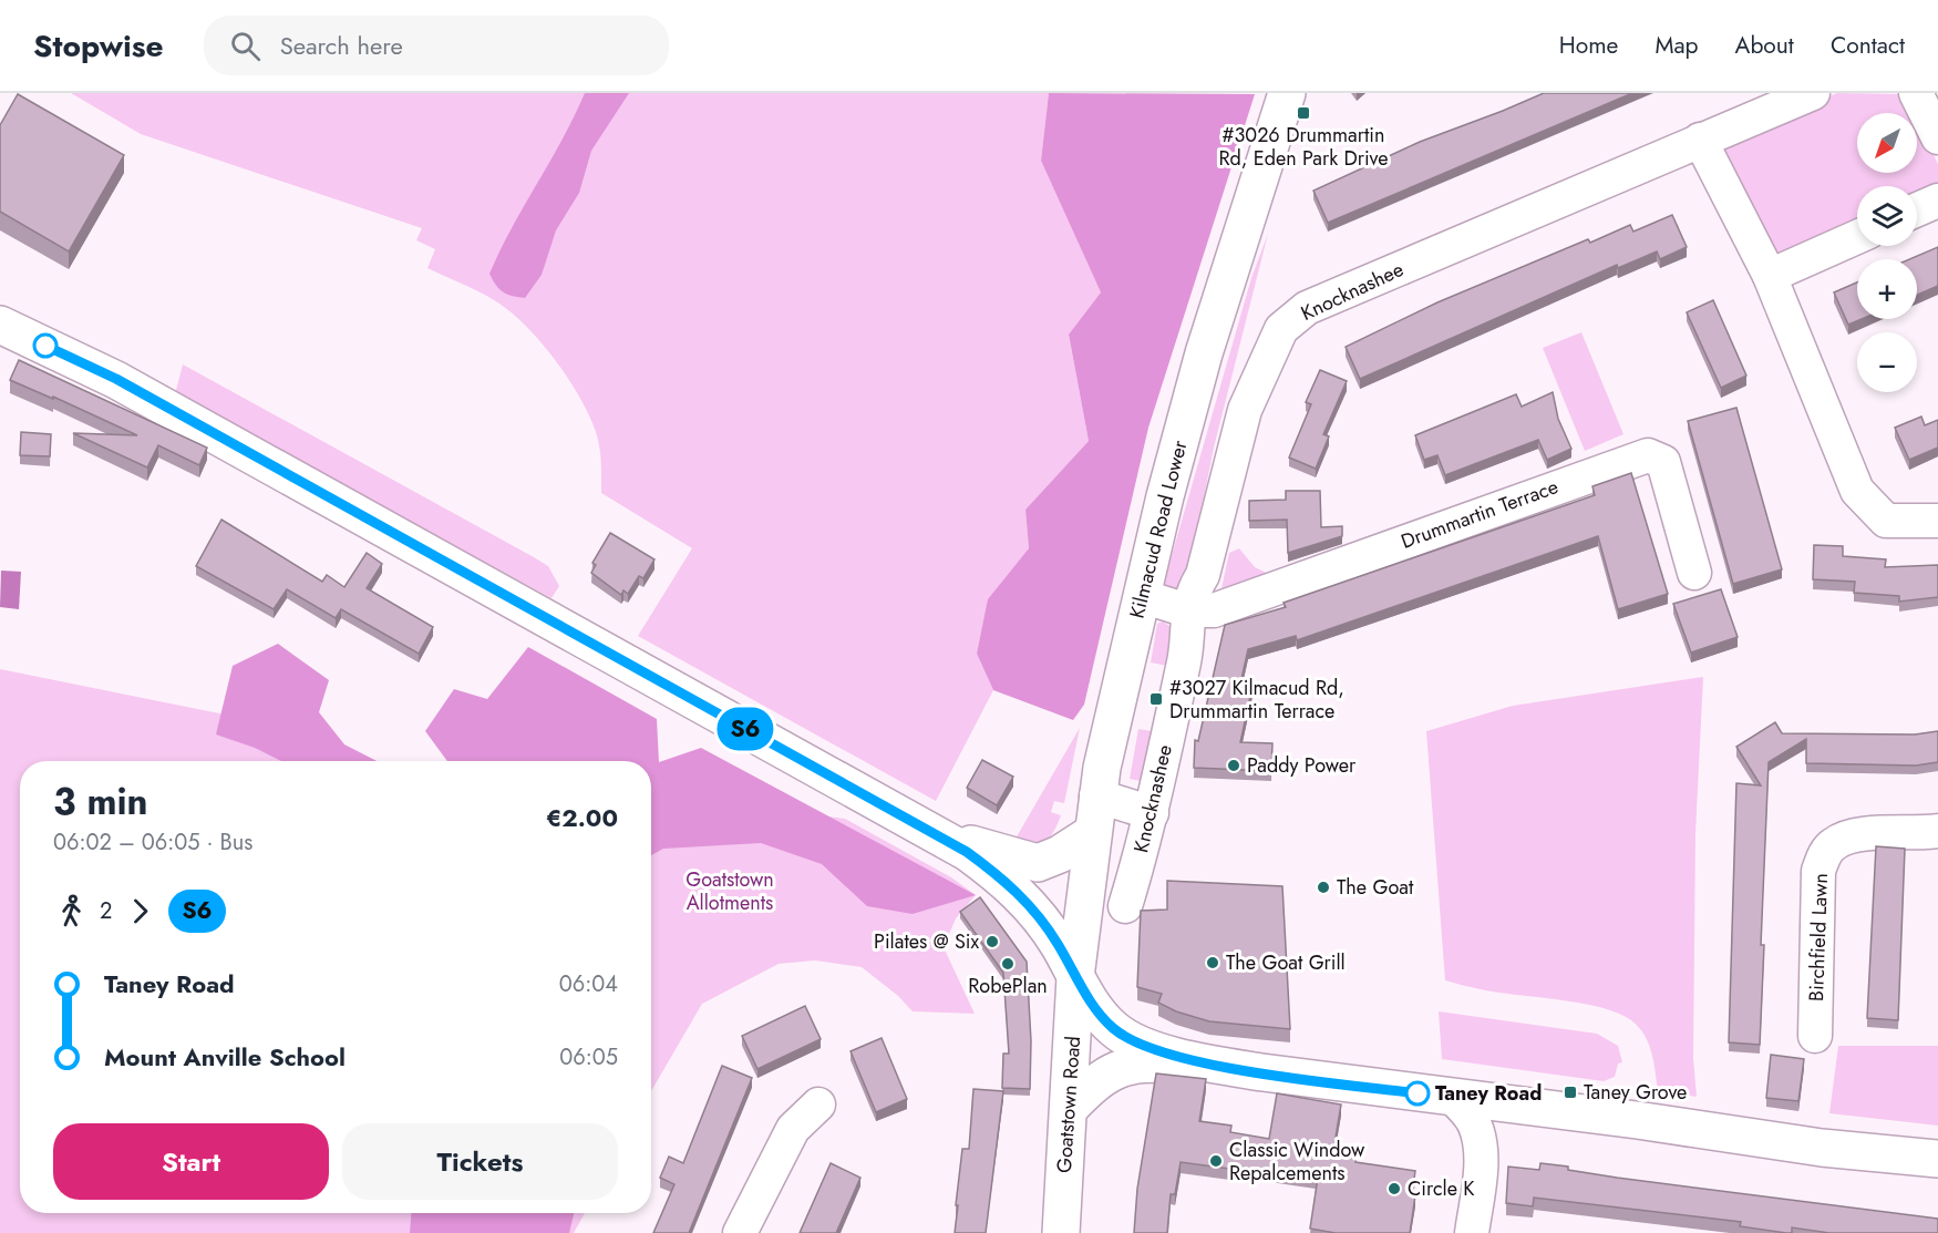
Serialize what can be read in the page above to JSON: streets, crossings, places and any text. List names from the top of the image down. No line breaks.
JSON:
{"streets":{"main road":["Kilmacud Road Lower","Goatstown Road"],"street":["Knocknashee","Drummartin Terrace","Birchfield Lawn"]},"crossings":[["Knocknashee","Drummartin Terrace"],["Kilmacud Road Lower","Goatstown Road"]],"parks":["Goatstown Allotments"],"places":{"transit":["#3026 Drummartin Rd, Eden Park Drive","#3027 Kilmacud Rd, Drummartin Terrace","Taney Grove"],"other":["Paddy Power","The Goat","Pilates @ Six","The Goat Grill","RobePlan","Taney Road","Classic Window Repalcements","Circle K"]},"lines":["bus line S6"],"north":"bottom left","page":{"header":"Stopwise","search":"Search here","nav":["Home","Map","About","Contact"],"on_map":"S6","map_buttons":["+","−"],"heading":["3 min","06:02 – 06:05 · Bus","€2.00"],"legs":["2","S6"],"list":[{"name":"Taney Road","value":"06:04"},{"name":"Mount Anville School","value":"06:05"}],"buttons":["Start","Tickets"]}}
